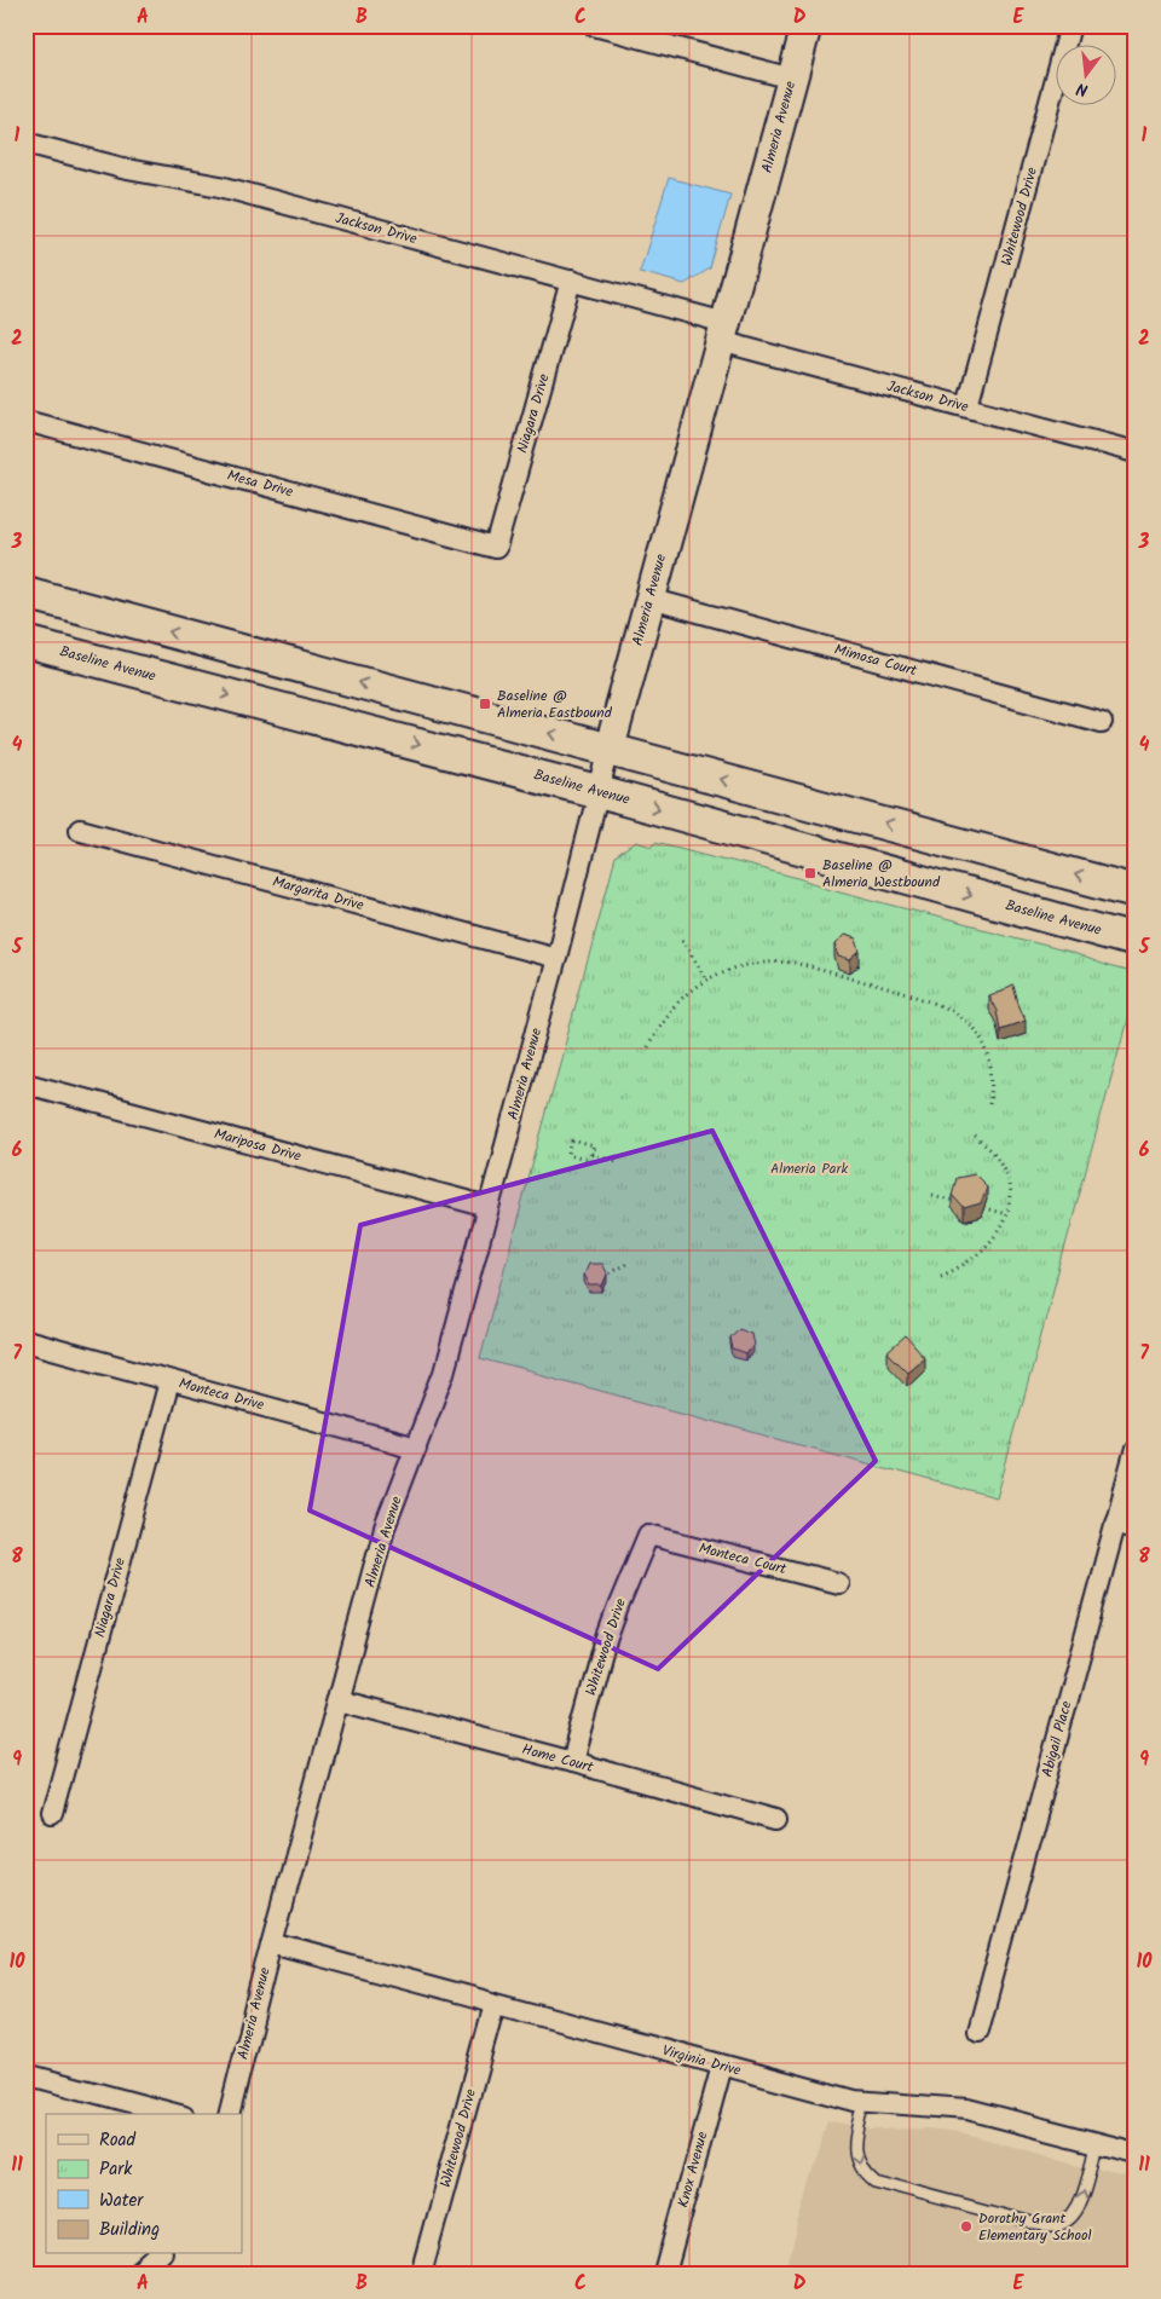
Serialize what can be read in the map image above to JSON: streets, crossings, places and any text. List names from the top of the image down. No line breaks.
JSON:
{"streets":{"main road":["Baseline Avenue"],"street":["Almeria Avenue","Whitewood Drive","Jackson Drive","Niagara Drive","Mesa Drive","Mimosa Court","Margarita Drive","Mariposa Drive","Monteca Drive","Monteca Court","Abigail Place","Home Court","Virginia Drive","Knox Avenue"]},"crossings":[["Almeria Avenue","Jackson Drive"],["Almeria Avenue","Mimosa Court"],["Almeria Avenue","Baseline Avenue"],["Almeria Avenue","Margarita Drive"],["Almeria Avenue","Mariposa Drive"],["Almeria Avenue","Monteca Drive"],["Almeria Avenue","Home Court"],["Almeria Avenue","Virginia Drive"],["Whitewood Drive","Jackson Drive"],["Whitewood Drive","Monteca Court"],["Whitewood Drive","Home Court"],["Whitewood Drive","Virginia Drive"],["Jackson Drive","Niagara Drive"],["Niagara Drive","Mesa Drive"],["Niagara Drive","Monteca Drive"],["Virginia Drive","Knox Avenue"]],"parks":["Almeria Park"],"places":{"transit":["Baseline @ Almeria Eastbound","Baseline @ Almeria Westbound"],"other":["Dorothy Grant Elementary School"]},"legend":["Road","Park","Water","Building"],"north":"bottom","grid":{"columns":["A","B","C","D","E"],"rows":["1","2","3","4","5","6","7","8","9","10","11"]}}
